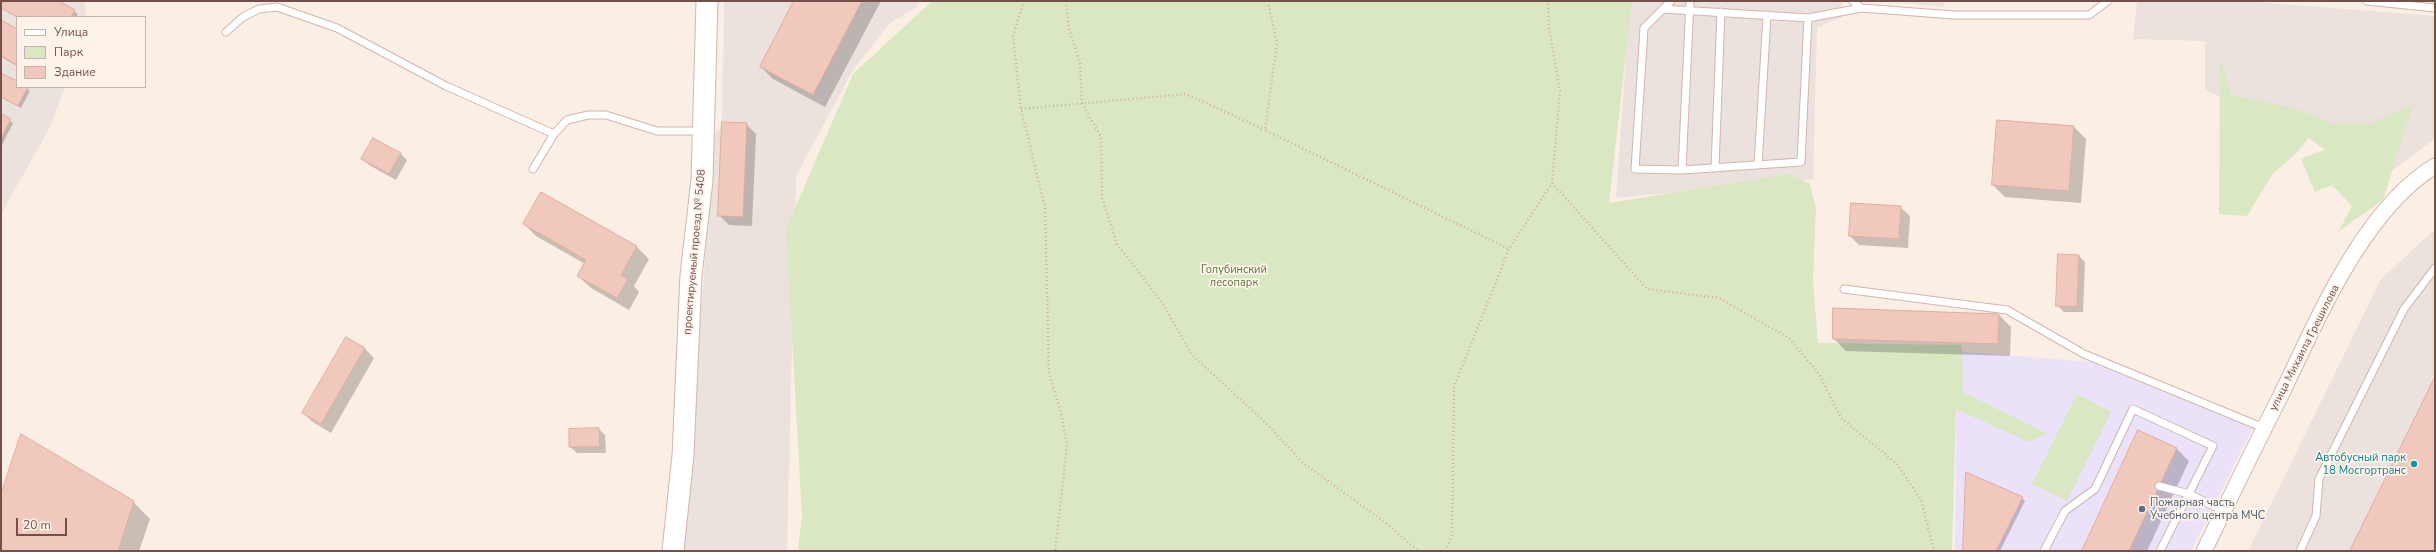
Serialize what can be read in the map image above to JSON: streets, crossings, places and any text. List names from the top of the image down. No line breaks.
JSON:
{"streets":{"street":["проектируемый проезд № 5408","улица Михаила Грешилова"]},"parks":["Голубинский лесопарк"],"places":["Автобусный парк 18 Мосгортранс","Пожарная часть Учебного центра МЧС"],"legend":["Улица","Парк","Здание"],"scale_bar":"20 m"}
